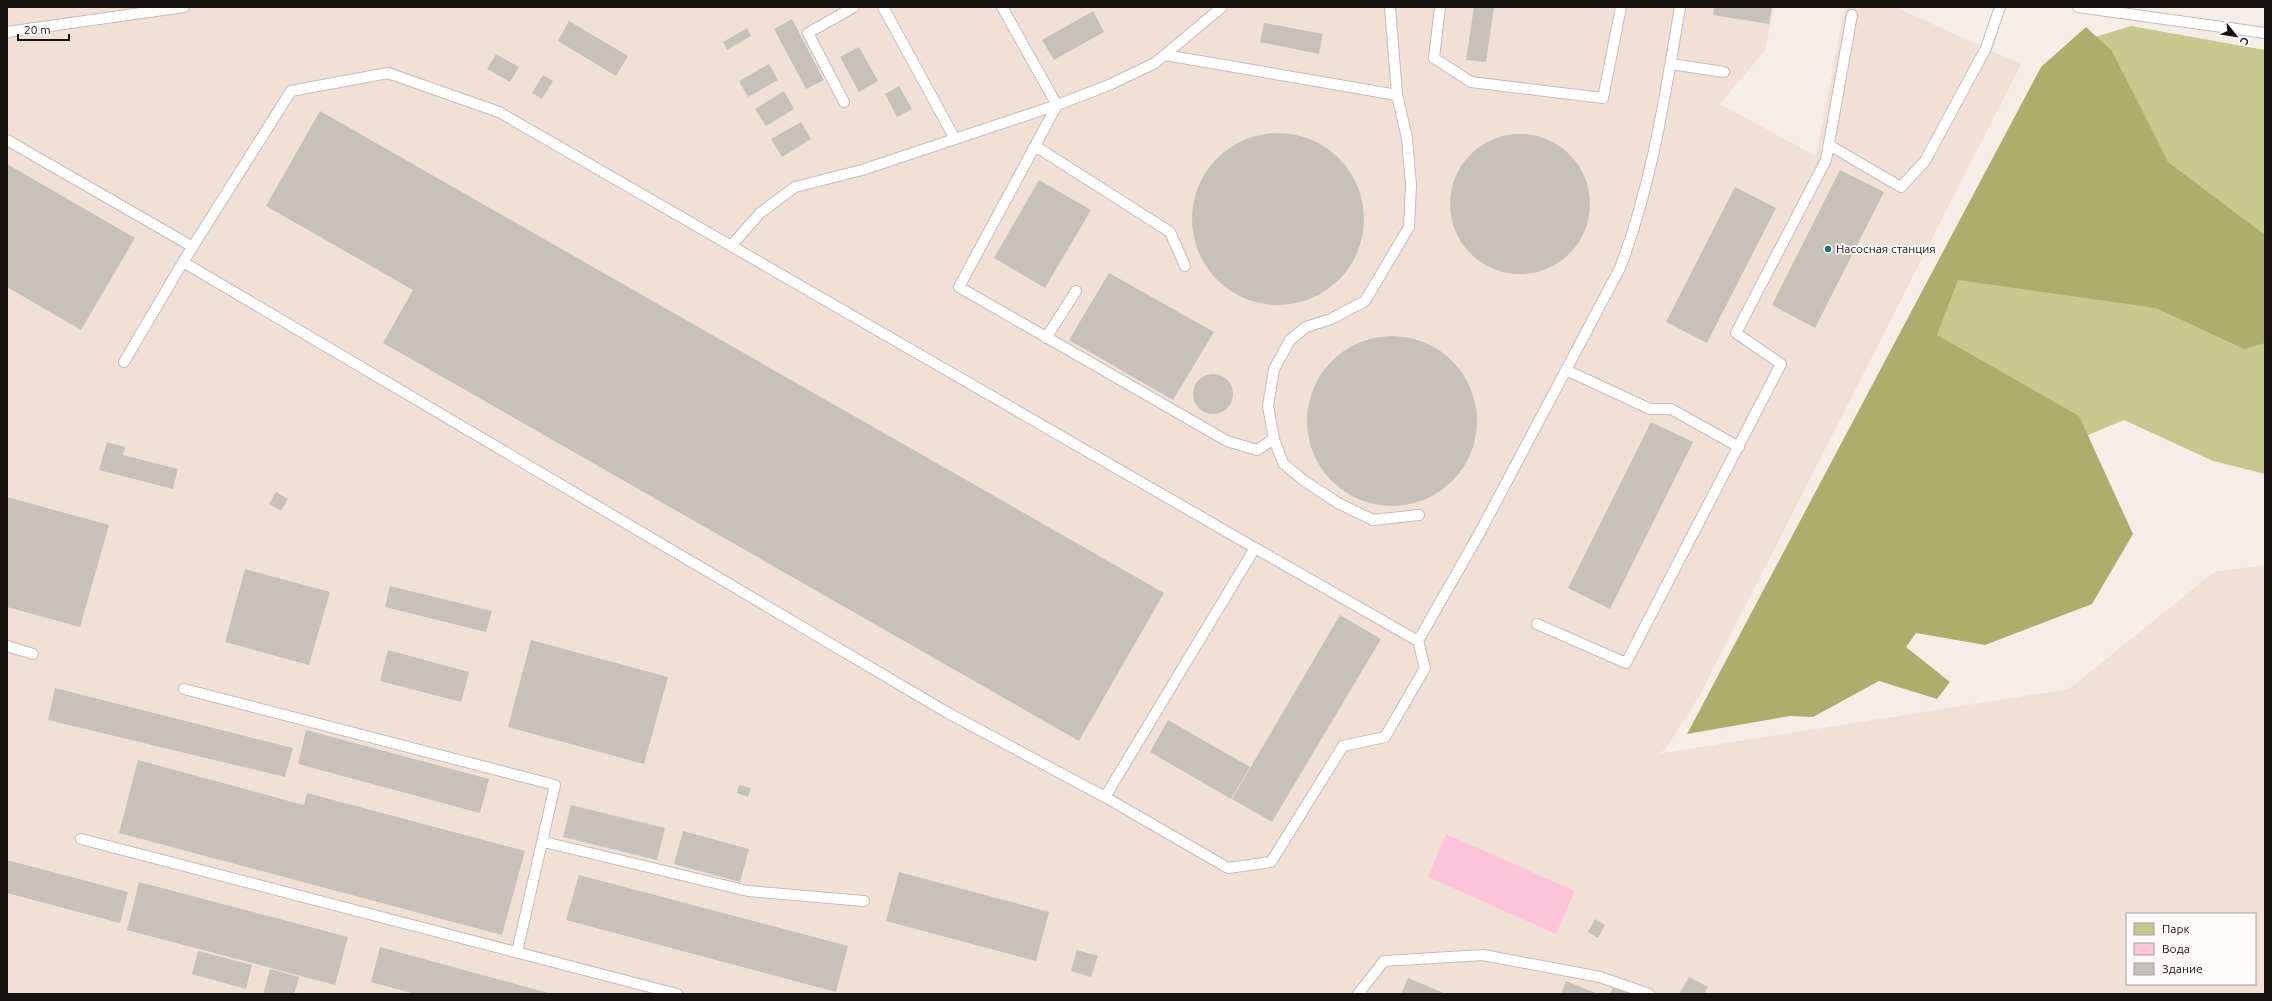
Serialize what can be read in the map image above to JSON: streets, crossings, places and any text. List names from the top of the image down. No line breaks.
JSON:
{"places":["Насосная станция"],"legend":["Парк","Вода","Здание"],"scale_bar":"20 m","north":"bottom right"}
